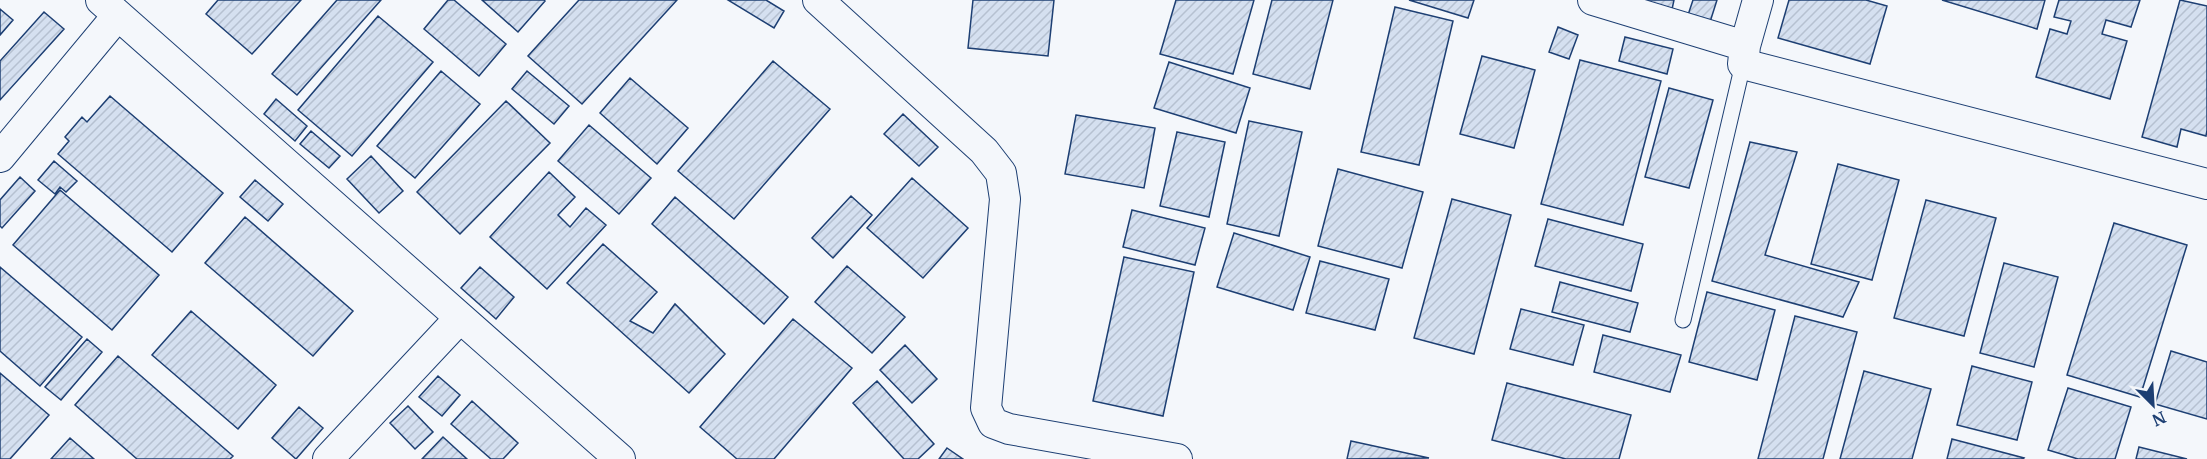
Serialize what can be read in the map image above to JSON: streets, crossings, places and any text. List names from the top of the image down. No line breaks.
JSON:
{"north":"bottom right"}
